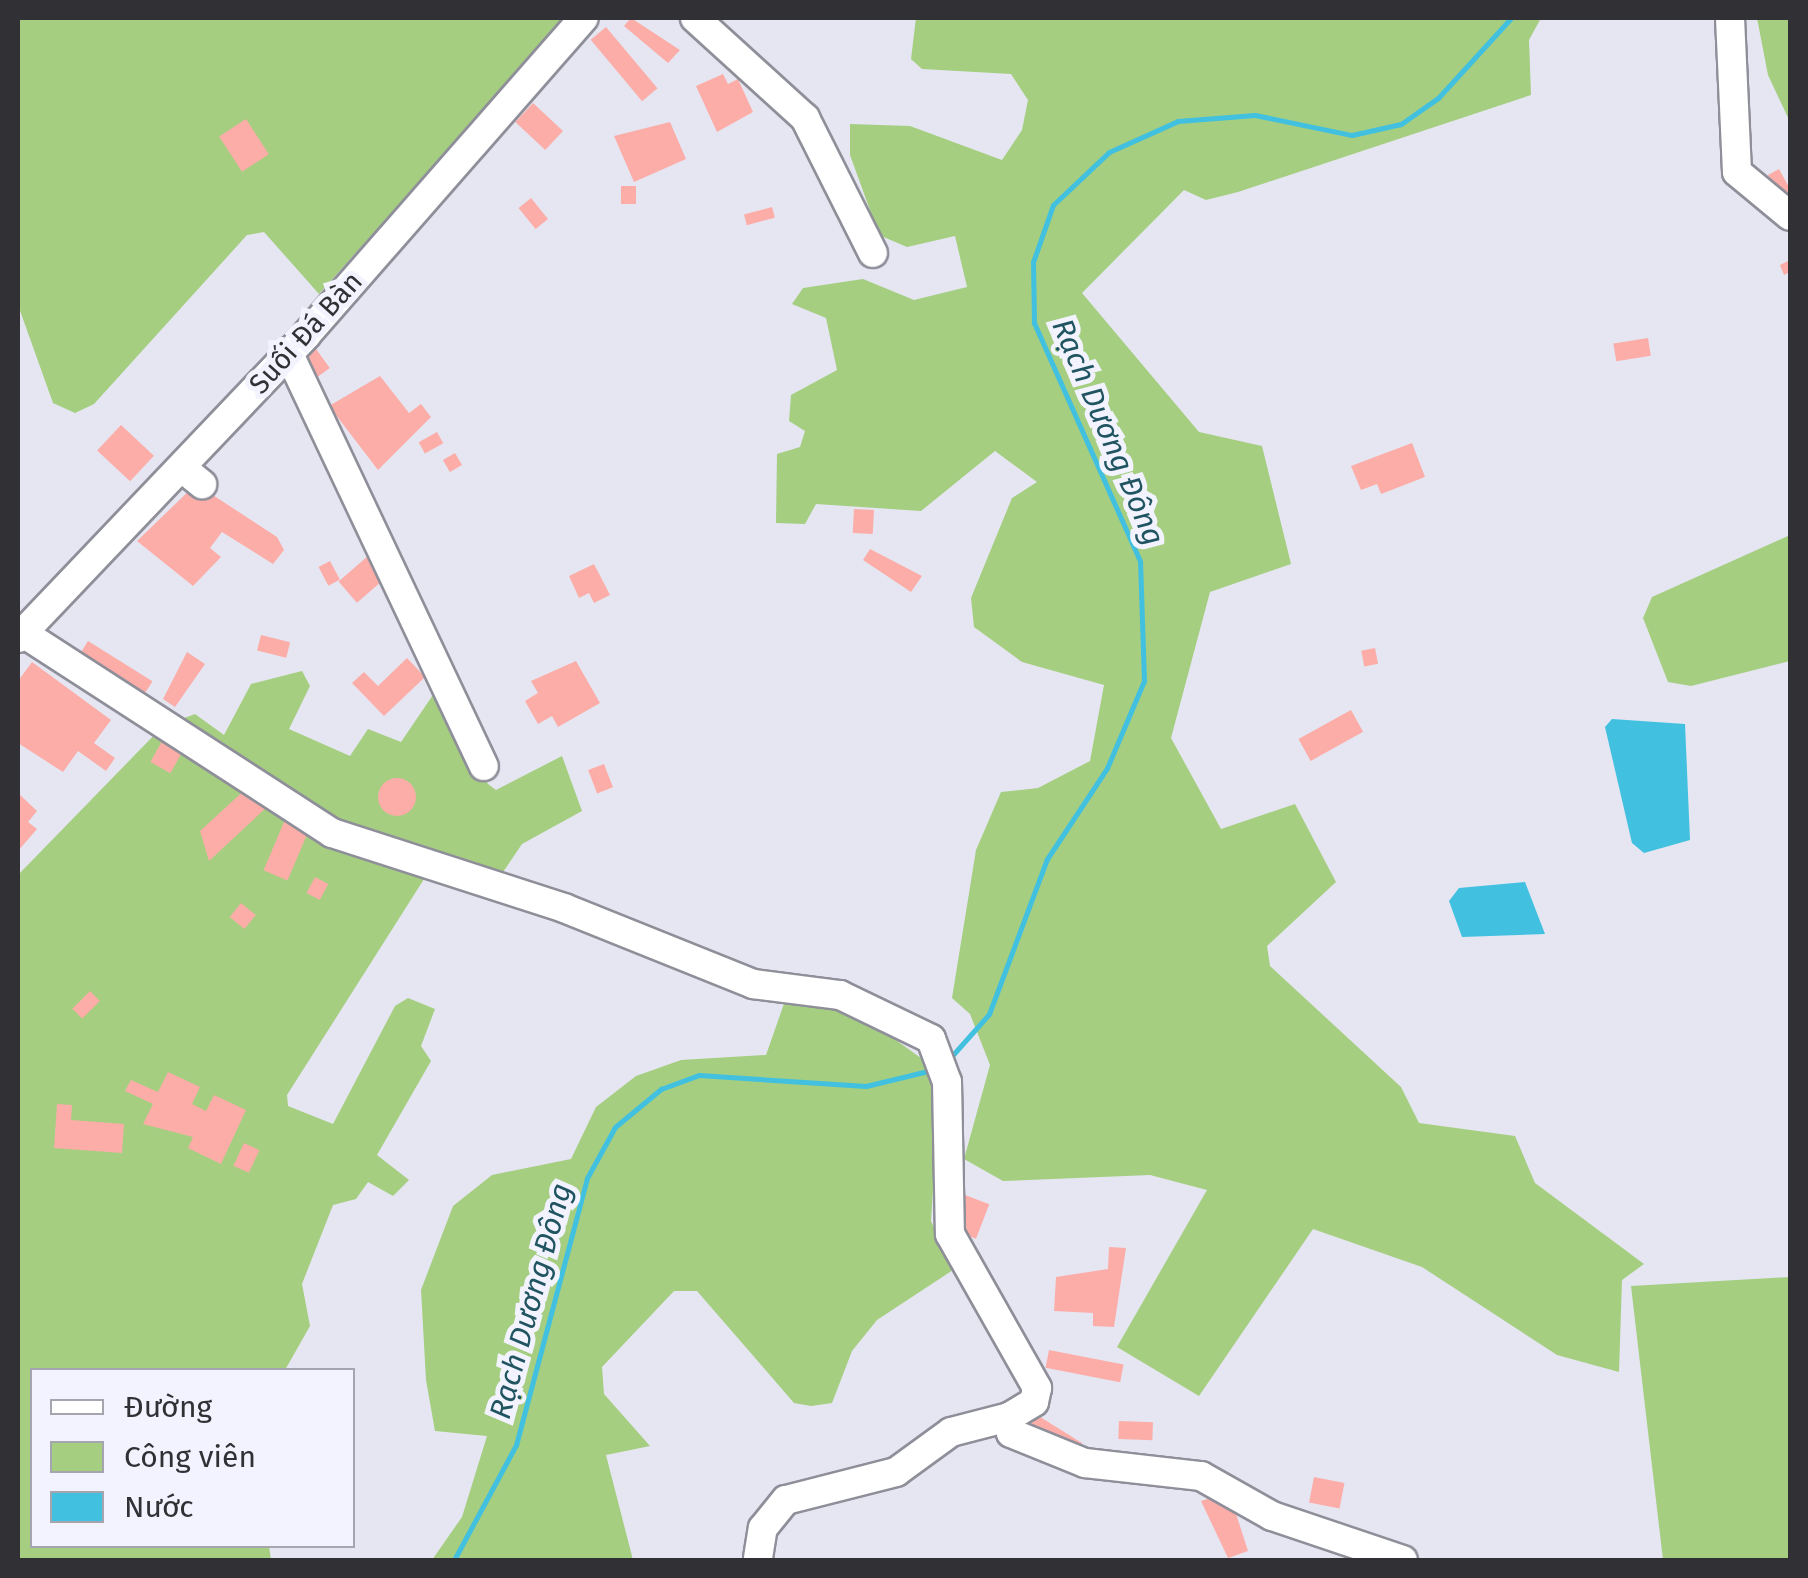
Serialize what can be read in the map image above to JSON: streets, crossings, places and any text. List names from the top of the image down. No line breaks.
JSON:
{"streets":{"street":["Suối Đá Bàn"]},"water":["Rạch Dương Đông"],"legend":["Đường","Công viên","Nước"]}
